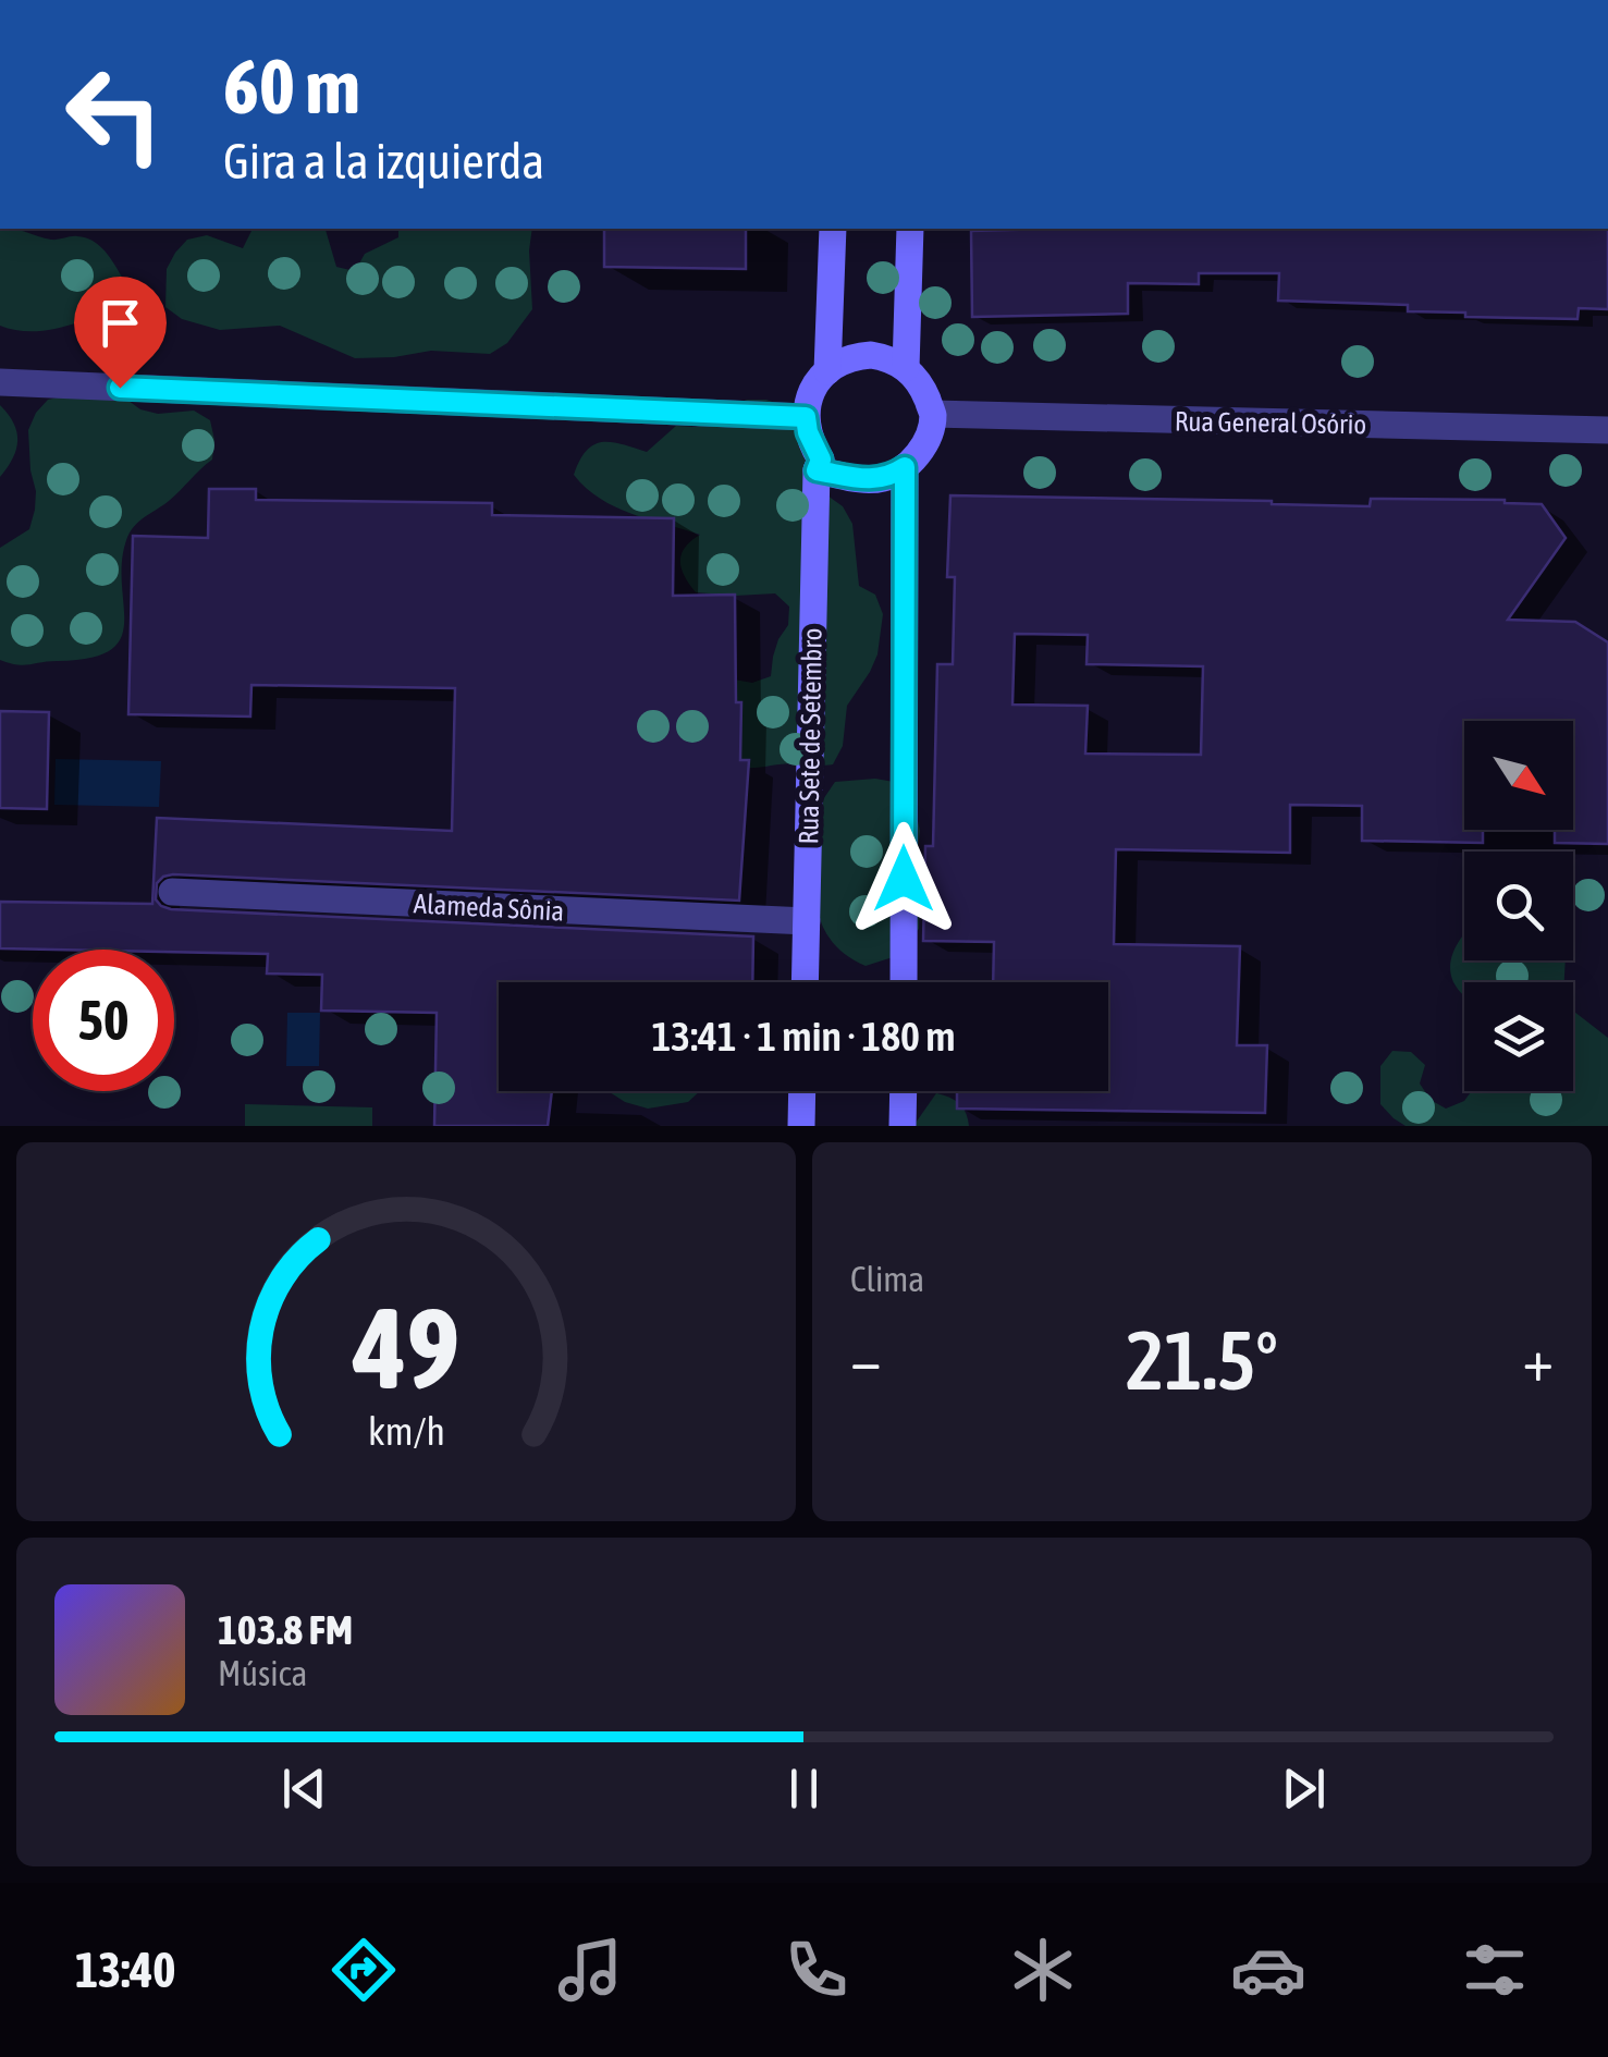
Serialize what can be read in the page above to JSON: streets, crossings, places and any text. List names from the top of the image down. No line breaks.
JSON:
{"streets":{"main road":["Rua Sete de Setembro"],"street":["Rua General Osório","Alameda Sônia"]},"crossings":[["Rua General Osório","Rua Sete de Setembro"],["Rua Sete de Setembro","Alameda Sônia"]],"north":"bottom right","page":{"turn":["60 m","Gira a la izquierda"],"limit":"50","trip":"13:41 · 1 min · 180 m","tile":"Clima","heat":["−","21.5°","+"],"song":["103.8 FM","Música"],"tabs":"13:40","gauge":["49","km/h"]}}
